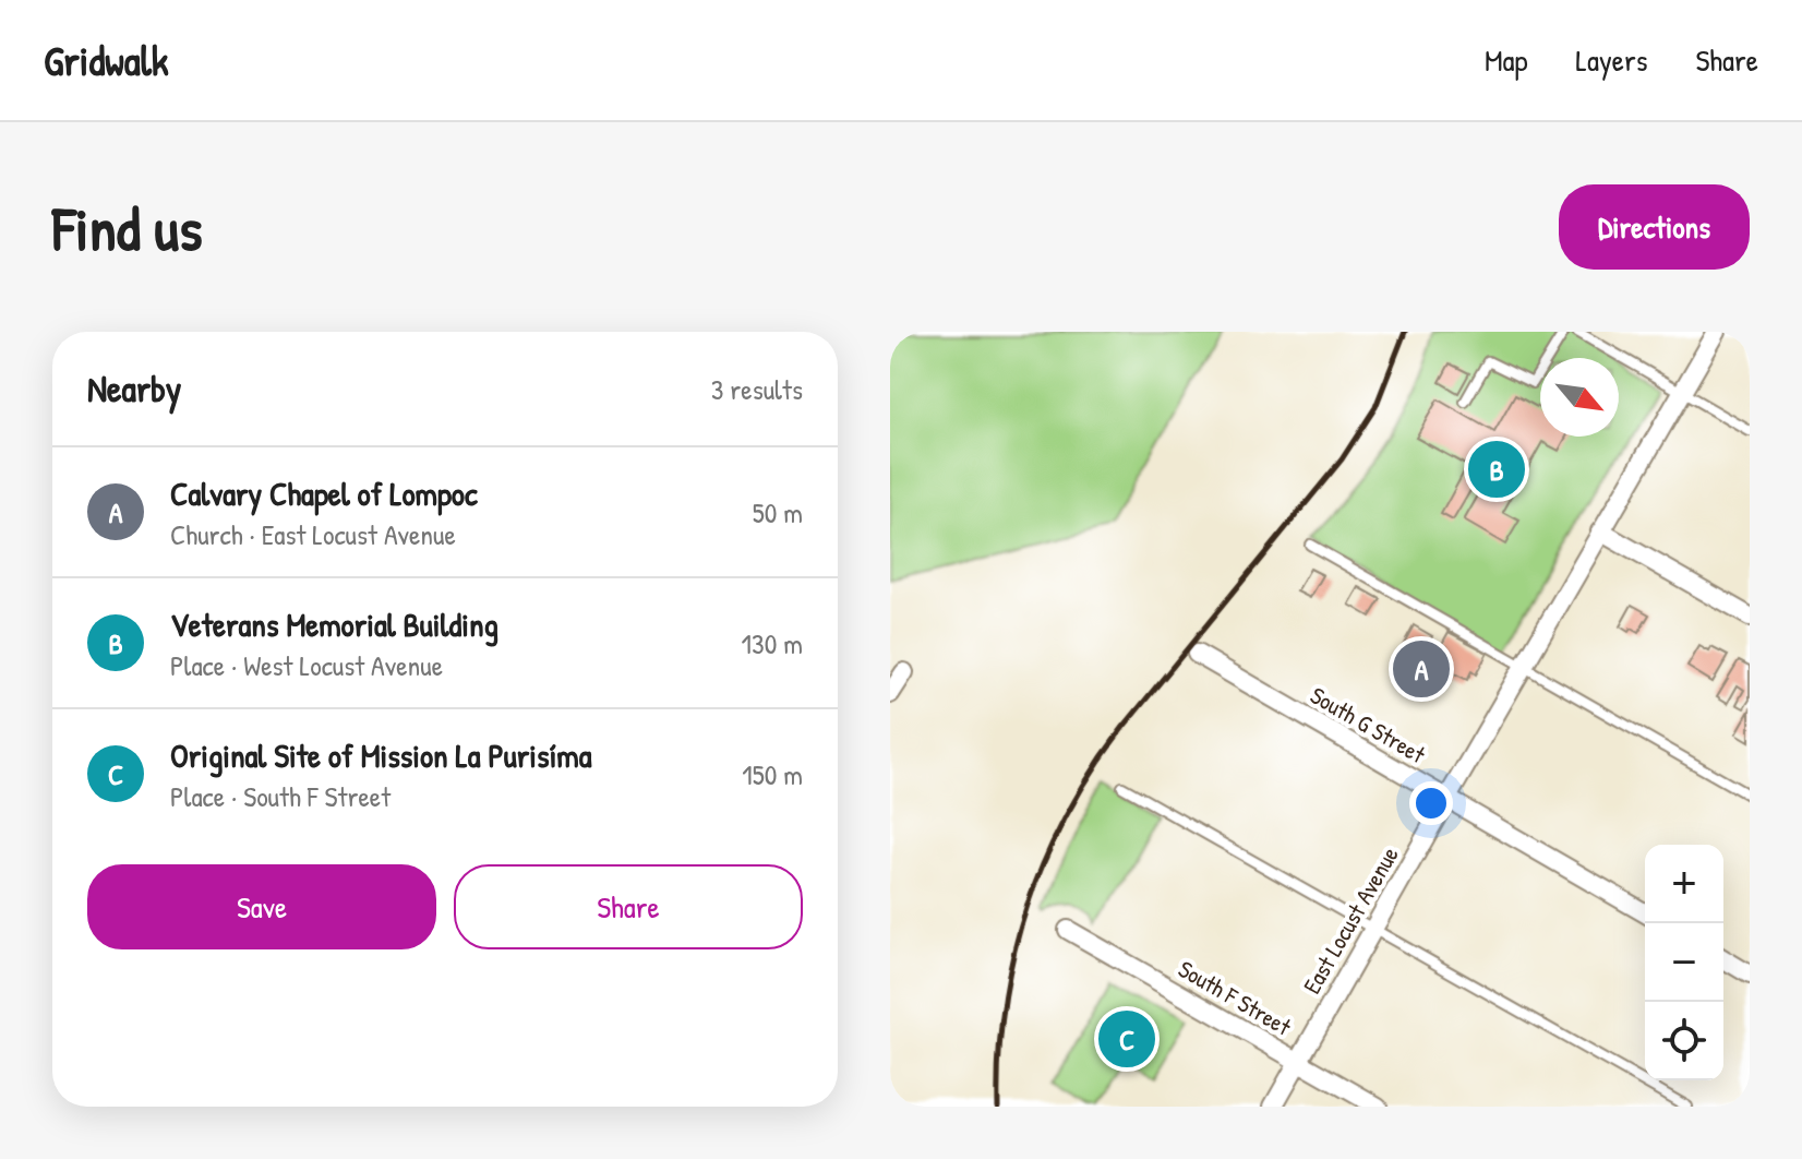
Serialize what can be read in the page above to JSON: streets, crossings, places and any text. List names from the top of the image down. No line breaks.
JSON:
{"streets":{"street":["South G Street","East Locust Avenue","South F Street"]},"crossings":[["South G Street","East Locust Avenue"],["East Locust Avenue","South F Street"]],"north":"bottom right","page":{"header":"Gridwalk","nav":["Map","Layers","Share"],"buttons":["Directions",["Save","Share"]],"title":"Find us","heading":["Nearby","3 results"],"pins":["B","A","C"],"list":[{"mark":"A","name":"Calvary Chapel of Lompoc","note":"Church · East Locust Avenue","value":"50 m"},{"mark":"B","name":"Veterans Memorial Building","note":"Place · West Locust Avenue","value":"130 m"},{"mark":"C","name":"Original Site of Mission La Purisíma","note":"Place · South F Street","value":"150 m"}],"map_buttons":["+","−"]}}
